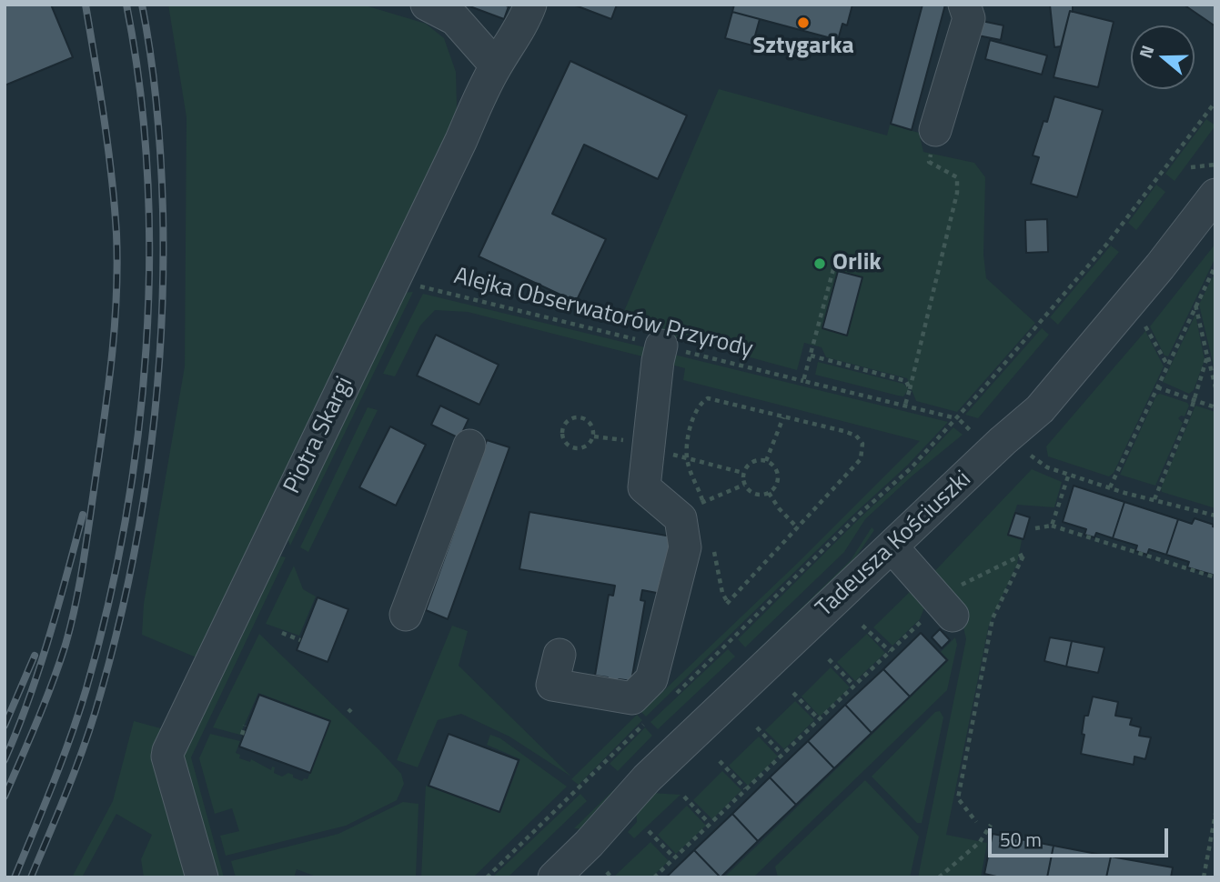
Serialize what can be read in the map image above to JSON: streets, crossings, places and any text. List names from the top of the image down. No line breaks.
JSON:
{"streets":{"street":["Piotra Skargi","Tadeusza Kościuszki"],"path":["Alejka Obserwatorów Przyrody"]},"crossings":[["Alejka Obserwatorów Przyrody","Piotra Skargi"]],"places":["Sztygarka","Orlik"],"scale_bar":"50 m","north":"left"}
